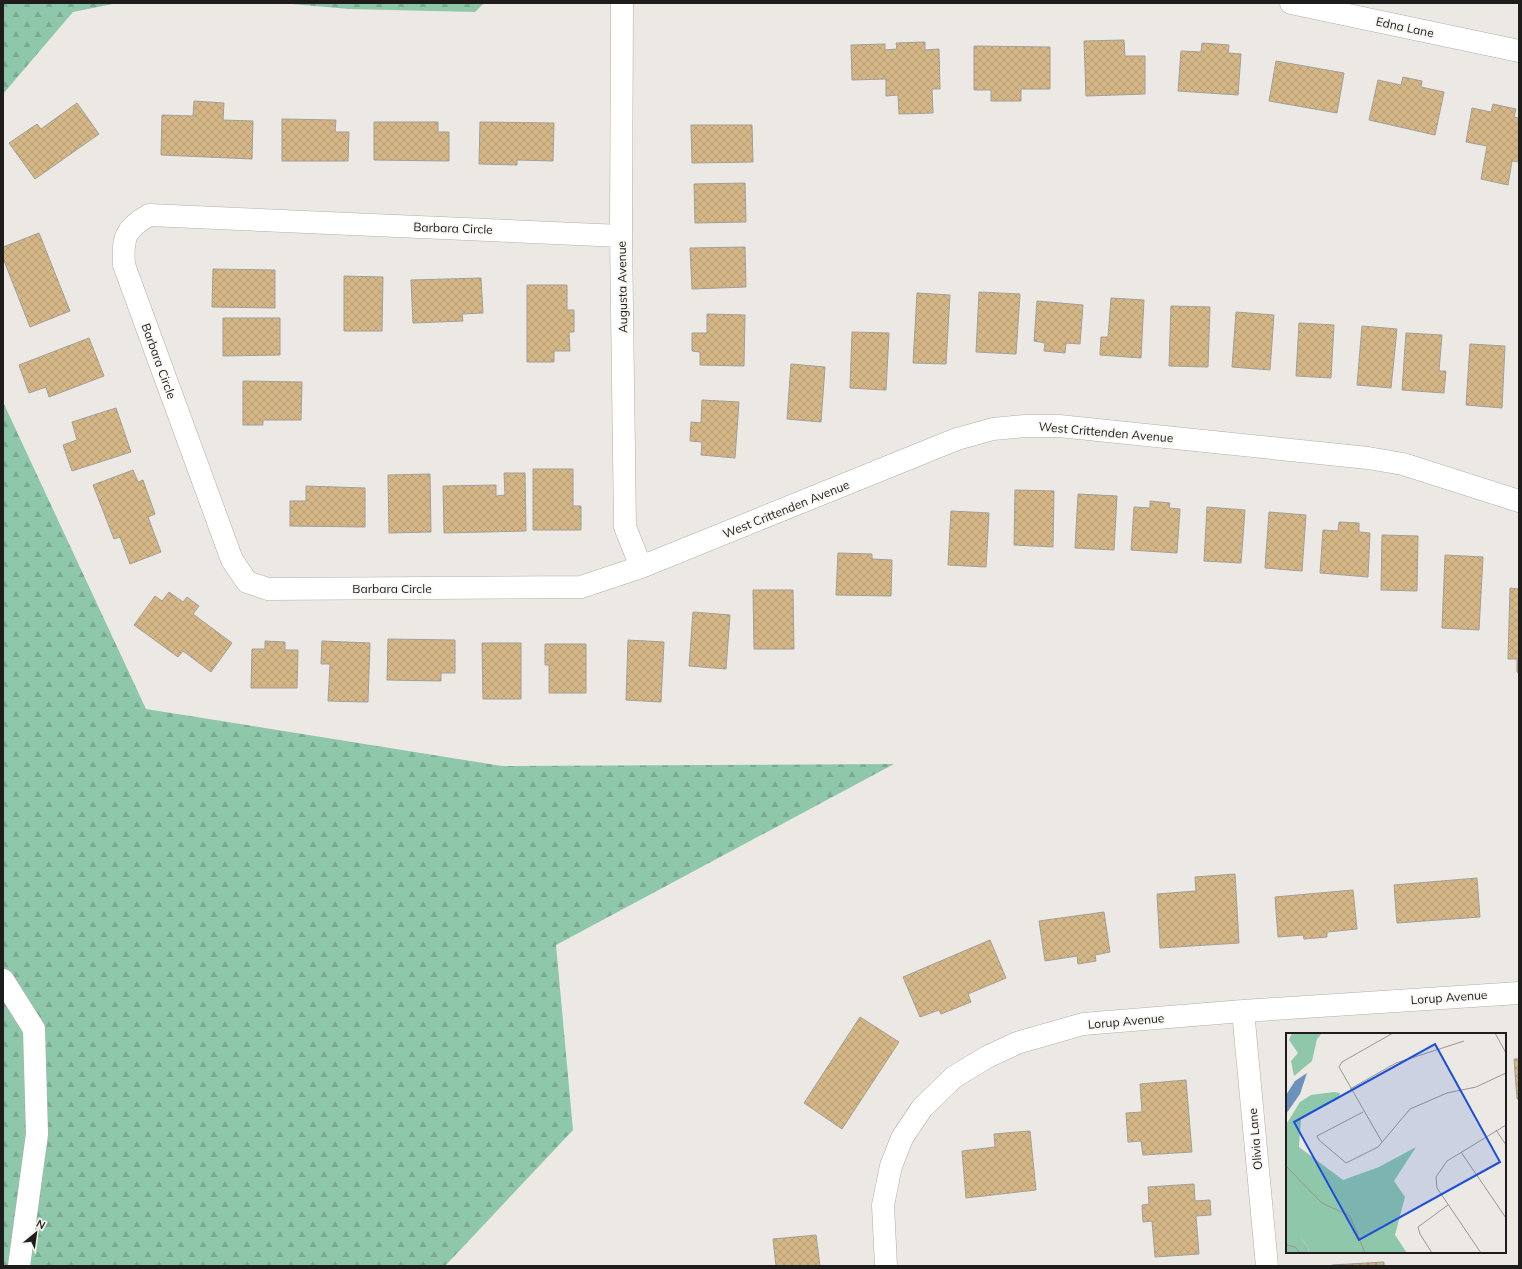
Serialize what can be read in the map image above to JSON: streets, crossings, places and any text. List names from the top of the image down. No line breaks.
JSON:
{"streets":{"street":["Edna Lane","Barbara Circle","Augusta Avenue","West Crittenden Avenue","Lorup Avenue","Olivia Lane"]},"crossings":[["Barbara Circle","Augusta Avenue"],["Barbara Circle","West Crittenden Avenue"],["Augusta Avenue","West Crittenden Avenue"],["Lorup Avenue","Olivia Lane"]],"north":"top right"}
